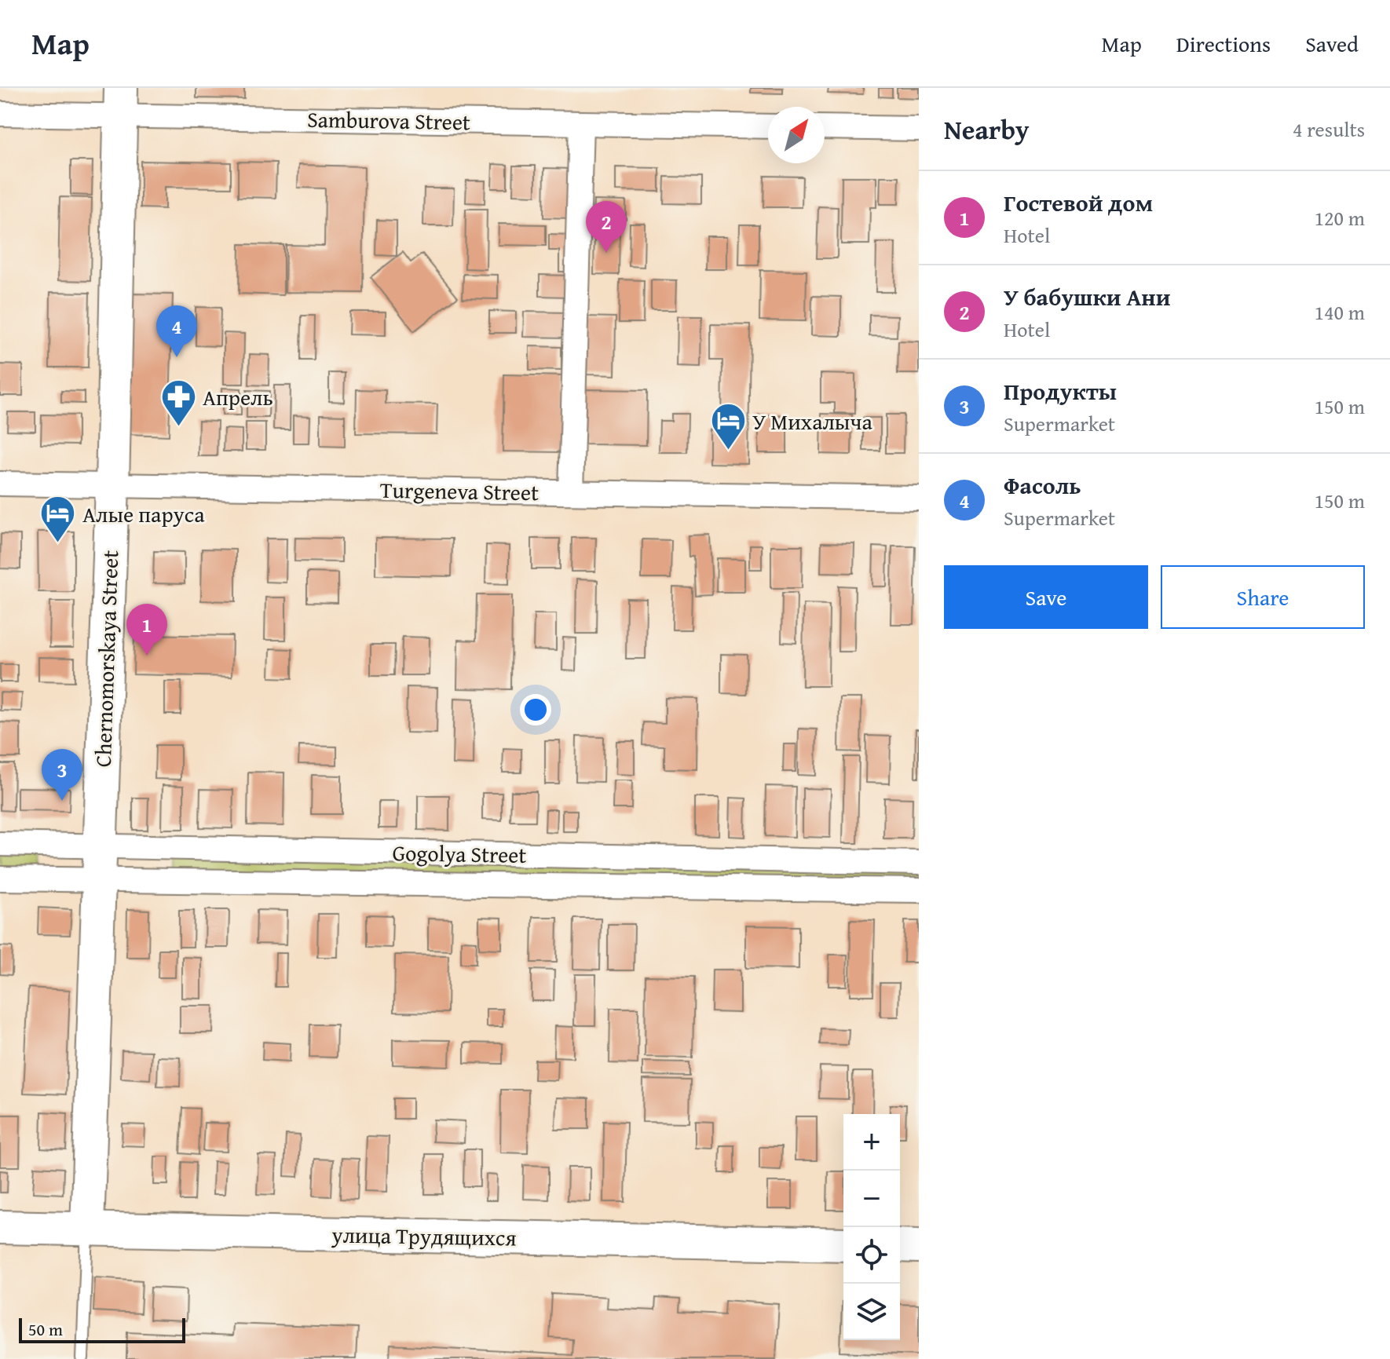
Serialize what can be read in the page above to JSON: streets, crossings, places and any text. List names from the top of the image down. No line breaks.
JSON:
{"streets":{"street":["Samburova Street","Turgeneva Street","Chernomorskaya Street","Gogolya Street","улица Трудящихся"]},"crossings":[["Samburova Street","Chernomorskaya Street"],["Turgeneva Street","Chernomorskaya Street"],["Chernomorskaya Street","Gogolya Street"],["Chernomorskaya Street","улица Трудящихся"]],"places":{"pharmacy":["Апрель"],"hotel":["У Михалыча","Алые паруса"]},"scale_bar":"50 m","north":"top right","page":{"header":"Map","nav":["Map","Directions","Saved"],"heading":["Nearby","4 results"],"list":[{"mark":"1","name":"Гостевой дом","note":"Hotel","value":"120 m"},{"mark":"2","name":"У бабушки Ани","note":"Hotel","value":"140 m"},{"mark":"3","name":"Продукты","note":"Supermarket","value":"150 m"},{"mark":"4","name":"Фасоль","note":"Supermarket","value":"150 m"}],"pins":["2","4","1","3"],"buttons":["Save","Share"],"map_buttons":["+","−"],"scale":"50 m"}}
